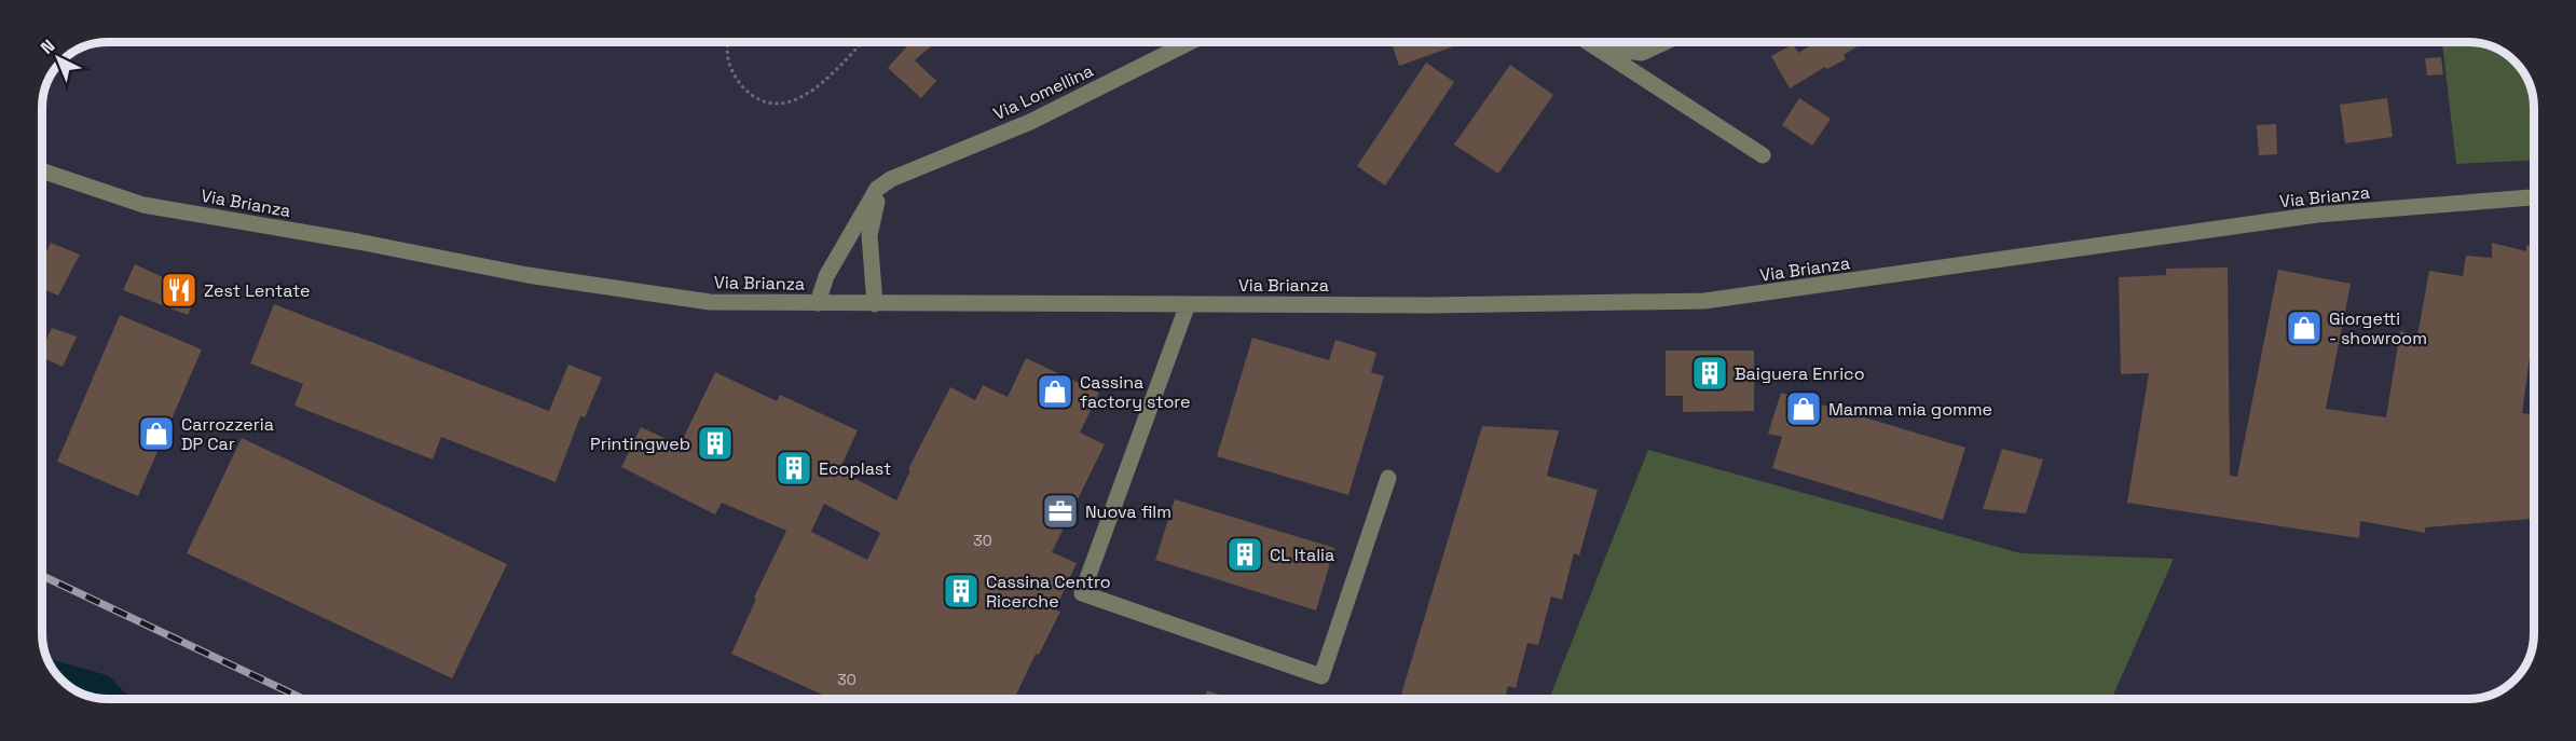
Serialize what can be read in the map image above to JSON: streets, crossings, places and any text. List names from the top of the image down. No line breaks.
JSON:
{"streets":{"street":["Via Lomellina","Via Brianza"]},"crossings":[["Via Lomellina","Via Brianza"]],"places":{"restaurant":["Zest Lentate"],"shop":["Giorgetti - showroom","Cassina factory store","Mamma mia gomme","Carrozzeria DP Car"],"building":["Baiguera Enrico","Printingweb","Ecoplast","CL Italia","Cassina Centro Ricerche"],"office":["Nuova film"]},"house_numbers":["30","30"],"north":"top left"}
